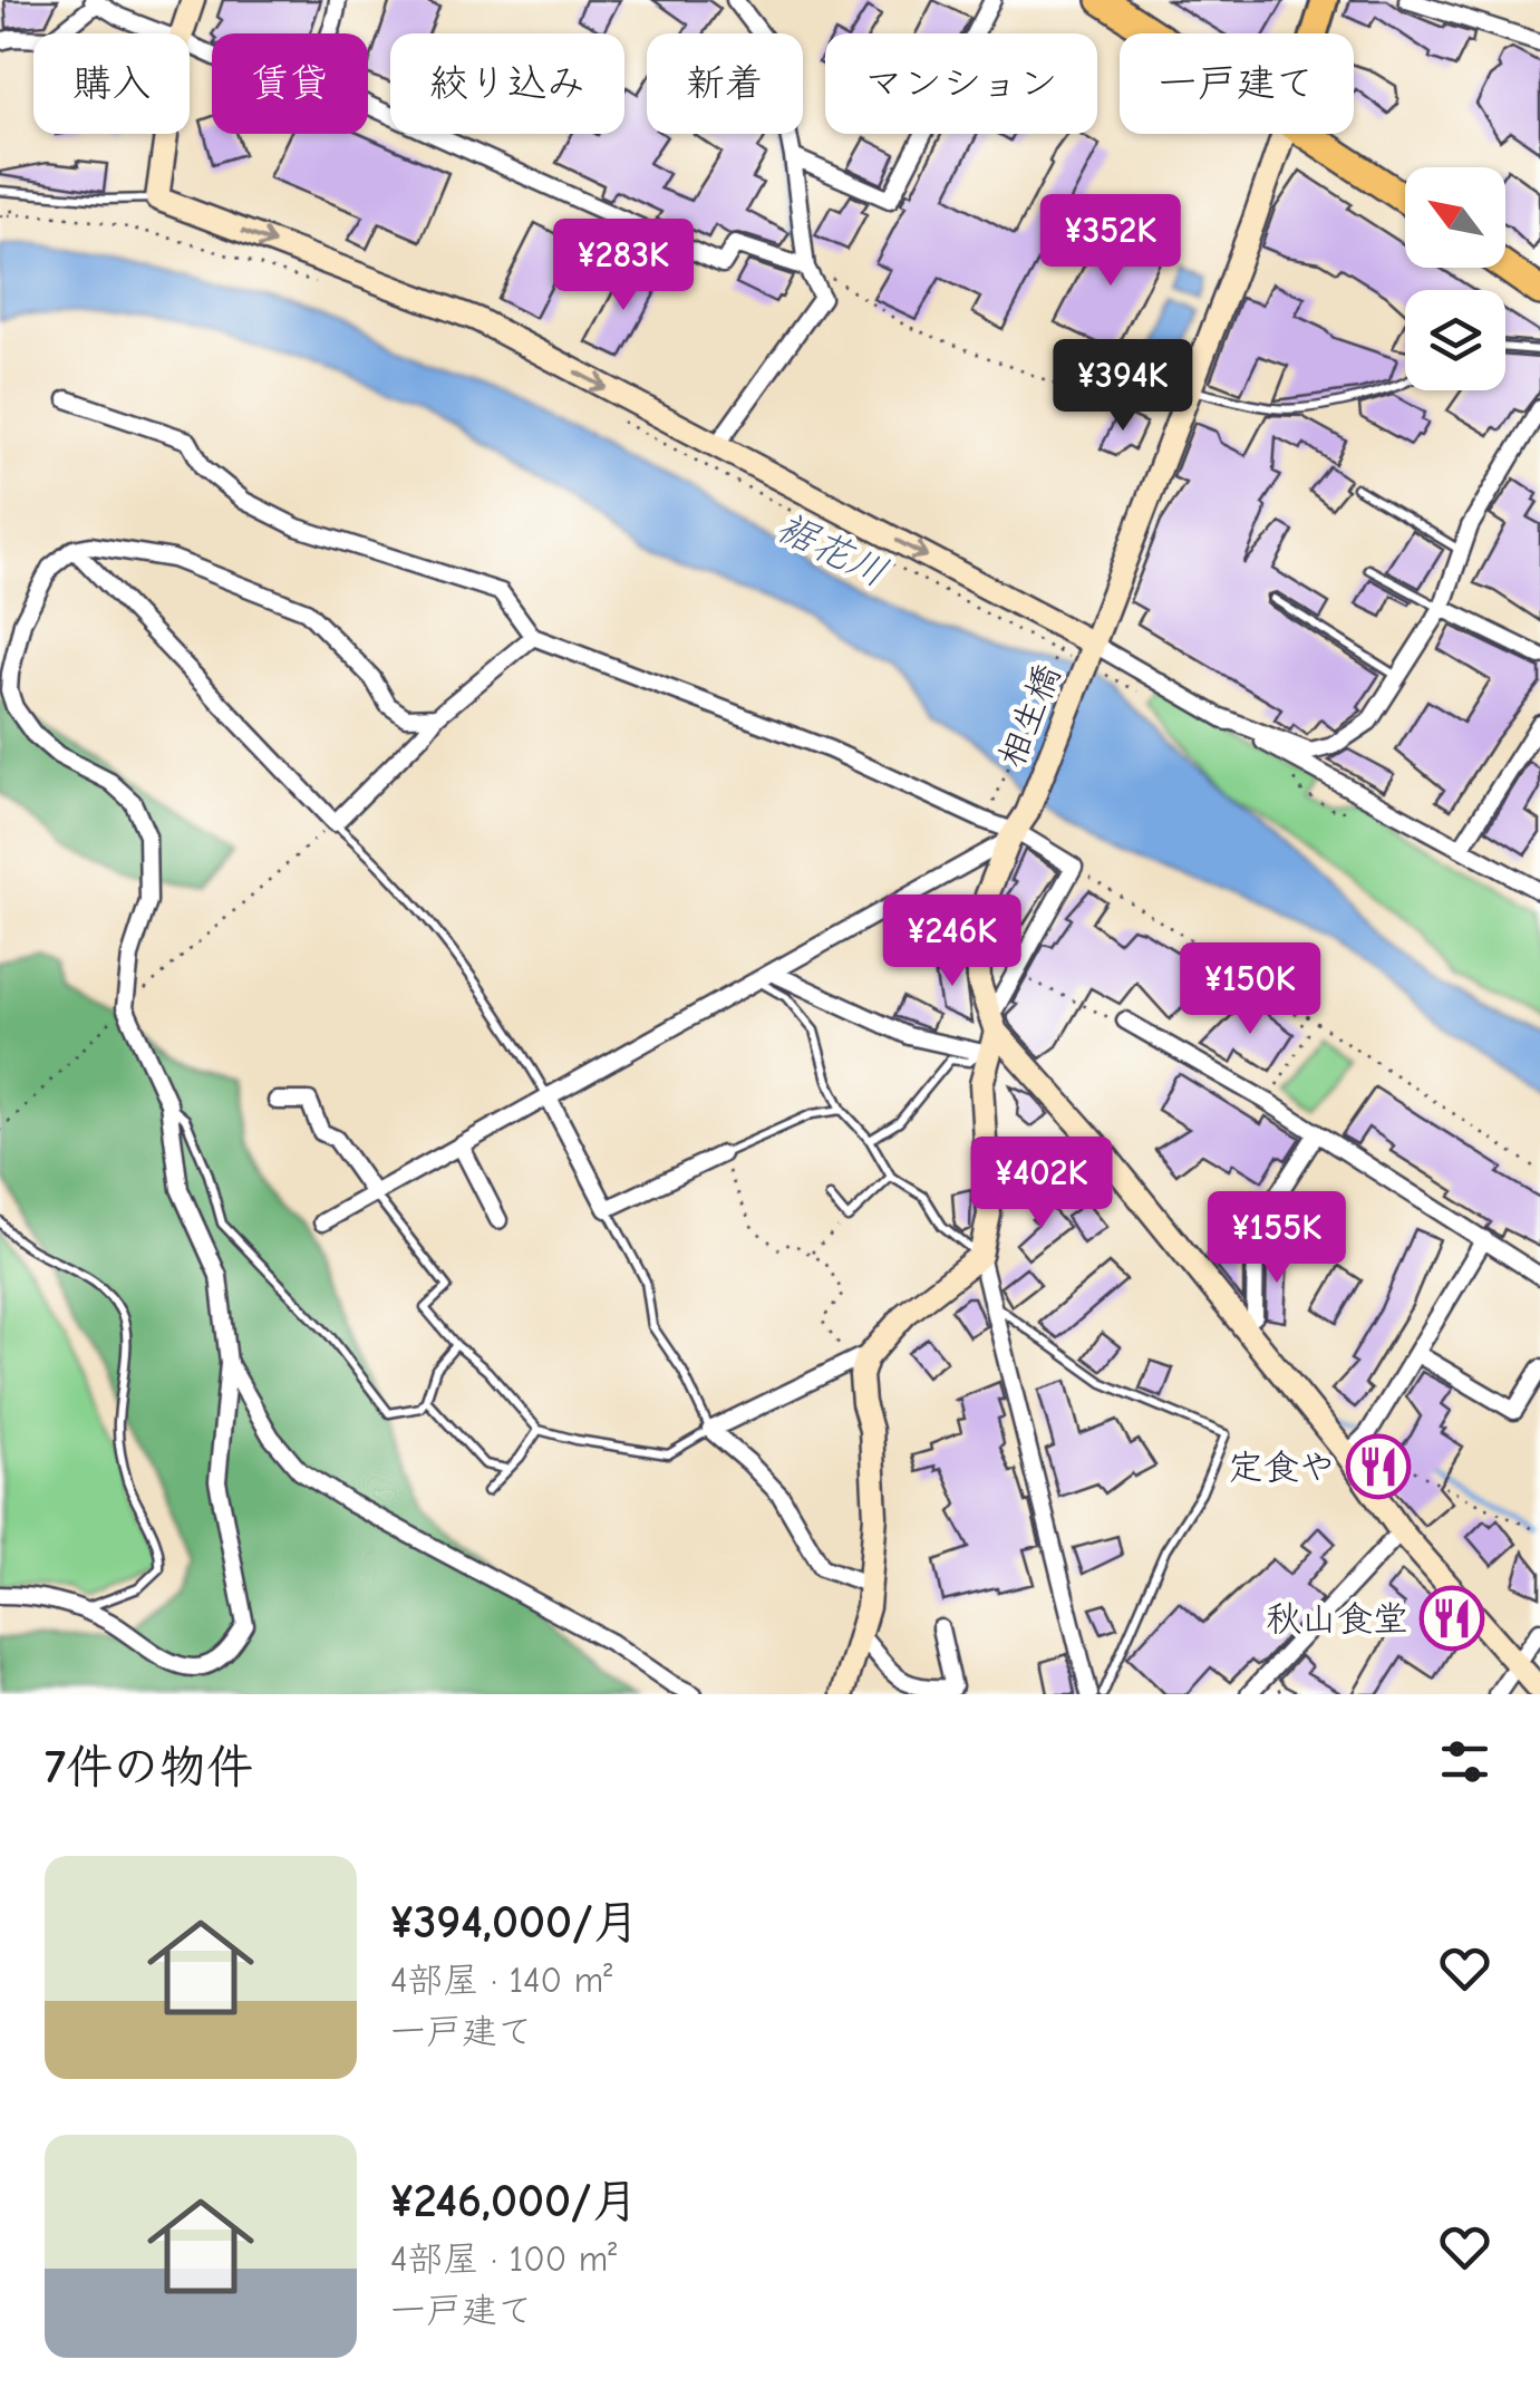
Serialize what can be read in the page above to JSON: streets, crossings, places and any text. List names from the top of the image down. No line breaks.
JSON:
{"streets":{"street":["相生橋"]},"water":["裾花川"],"places":{"restaurant":["定食や","秋山食堂"]},"north":"top left","page":{"chip":["購入","賃貸","絞り込み","新着","マンション","一戸建て"],"price":["¥352K","¥283K","¥394K","¥246K","¥150K","¥402K","¥155K"],"heading":"7件の物件","list":[{"name":"¥394,000/月","note":"4部屋 · 140 m² · 一戸建て"},{"name":"¥246,000/月","note":"4部屋 · 100 m² · 一戸建て"}]}}
